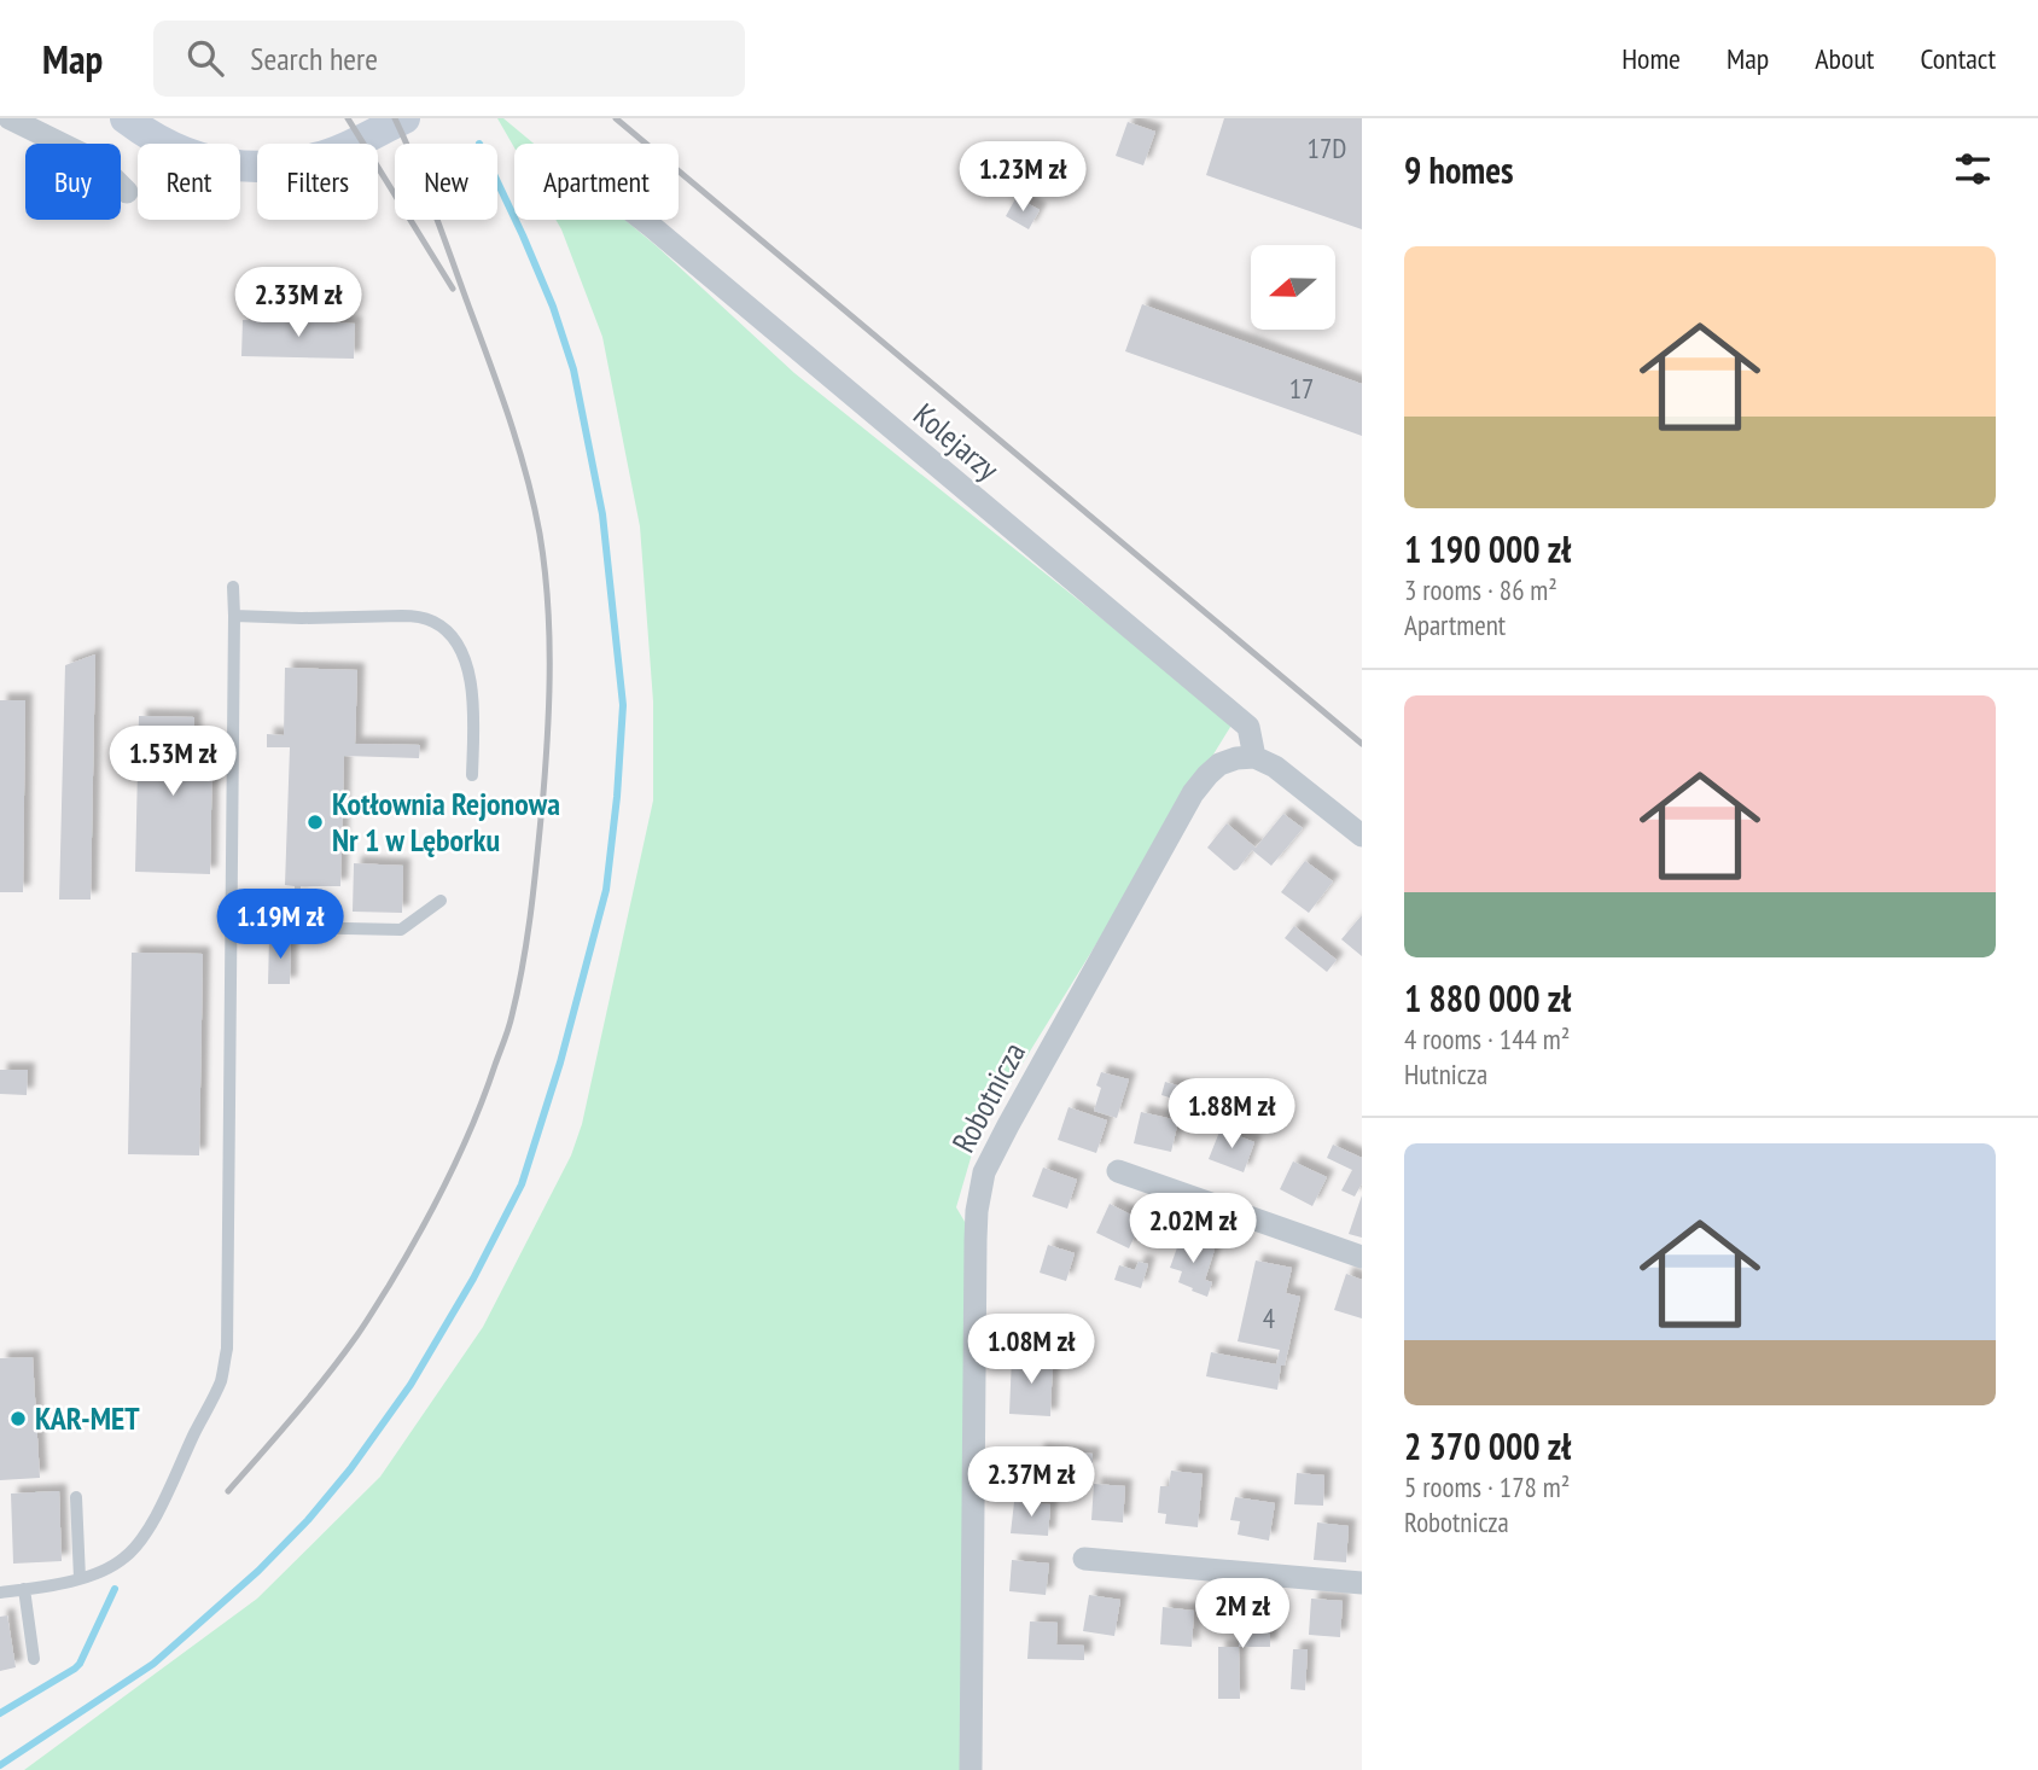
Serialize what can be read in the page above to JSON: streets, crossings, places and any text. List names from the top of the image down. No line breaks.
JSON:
{"streets":{"street":["Kolejarzy","Robotnicza"]},"crossings":[["Kolejarzy","Robotnicza"]],"places":["Kotłownia Rejonowa Nr 1 w Lęborku","KAR-MET"],"house_numbers":["17D","17","4"],"north":"left","page":{"header":"Map","search":"Search here","nav":["Home","Map","About","Contact"],"heading":"9 homes","price":["1.23M zł","2.33M zł","1.53M zł","1.19M zł","1.88M zł","2.02M zł","1.08M zł","2.37M zł","2M zł"],"chip":["Buy","Rent","Filters","New","Apartment"],"list":[{"name":"1 190 000 zł","note":"3 rooms · 86 m² · Apartment"},{"name":"1 880 000 zł","note":"4 rooms · 144 m² · Hutnicza"},{"name":"2 370 000 zł","note":"5 rooms · 178 m² · Robotnicza"}]}}
